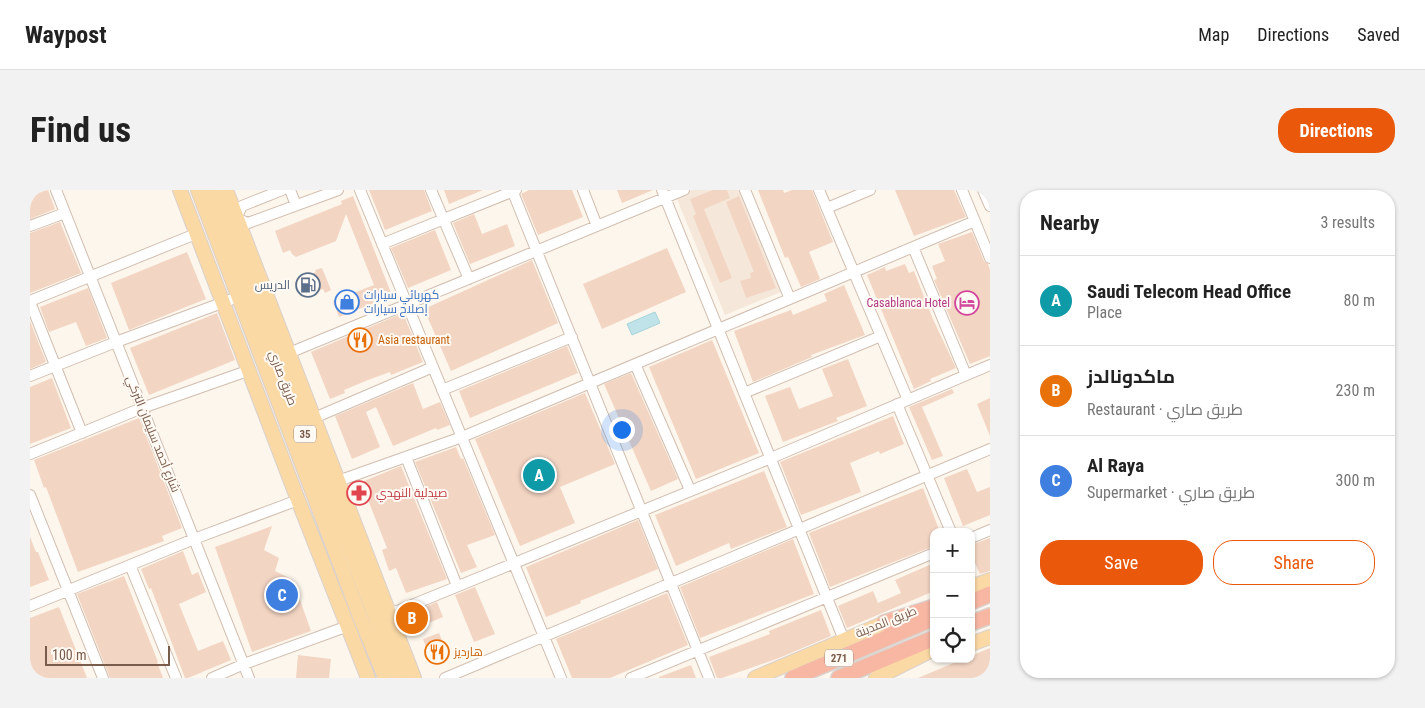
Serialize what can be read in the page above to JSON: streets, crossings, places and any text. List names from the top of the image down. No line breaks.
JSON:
{"streets":{"highway":["271"],"main road":["طريق صاري","35","طريق المدينة"],"street":["شارع أحمد سليمان التركي"]},"crossings":[["طريق المدينة","271"]],"places":{"fuel station":["الدريس"],"shop":["كهربائي سيارات إصلاح سيارات"],"hotel":["Casablanca Hotel"],"restaurant":["Asia restaurant","هارديز"],"pharmacy":["صيدلية النهدي"]},"scale_bar":"100 m","page":{"header":"Waypost","nav":["Map","Directions","Saved"],"buttons":["Directions",["Save","Share"]],"title":"Find us","heading":["Nearby","3 results"],"list":[{"mark":"A","name":"Saudi Telecom Head Office","note":"Place","value":"80 m"},{"mark":"B","name":"ماكدونالدز","note":"Restaurant · طريق صاري","value":"230 m"},{"mark":"C","name":"Al Raya","note":"Supermarket · طريق صاري","value":"300 m"}],"pins":["A","C","B"],"map_buttons":["+","−"],"scale":"100 m"}}
